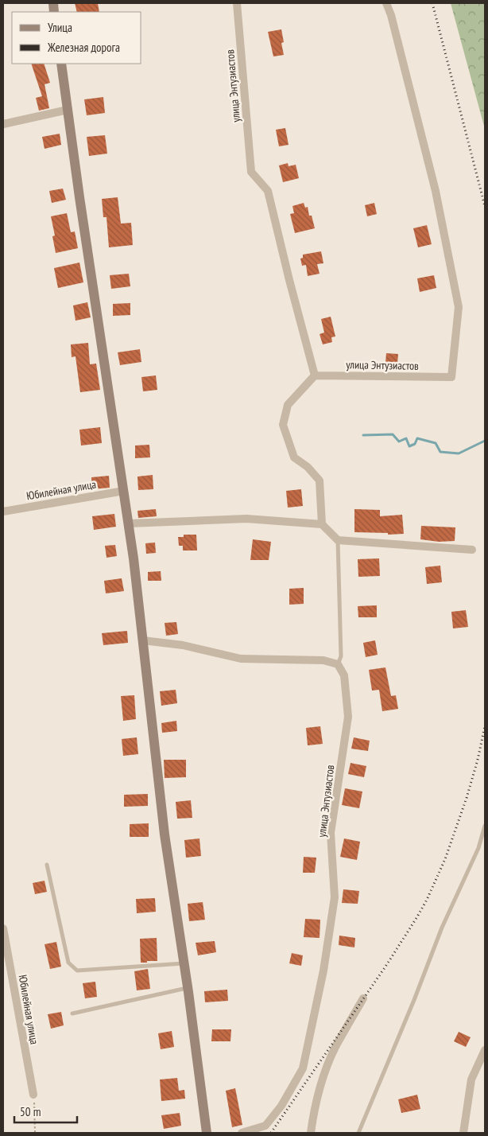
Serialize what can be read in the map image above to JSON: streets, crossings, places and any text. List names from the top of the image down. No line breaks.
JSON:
{"streets":{"street":["улица Энтузиастов","Юбилейная улица"]},"legend":["Улица","Железная дорога"],"scale_bar":"50 m"}
